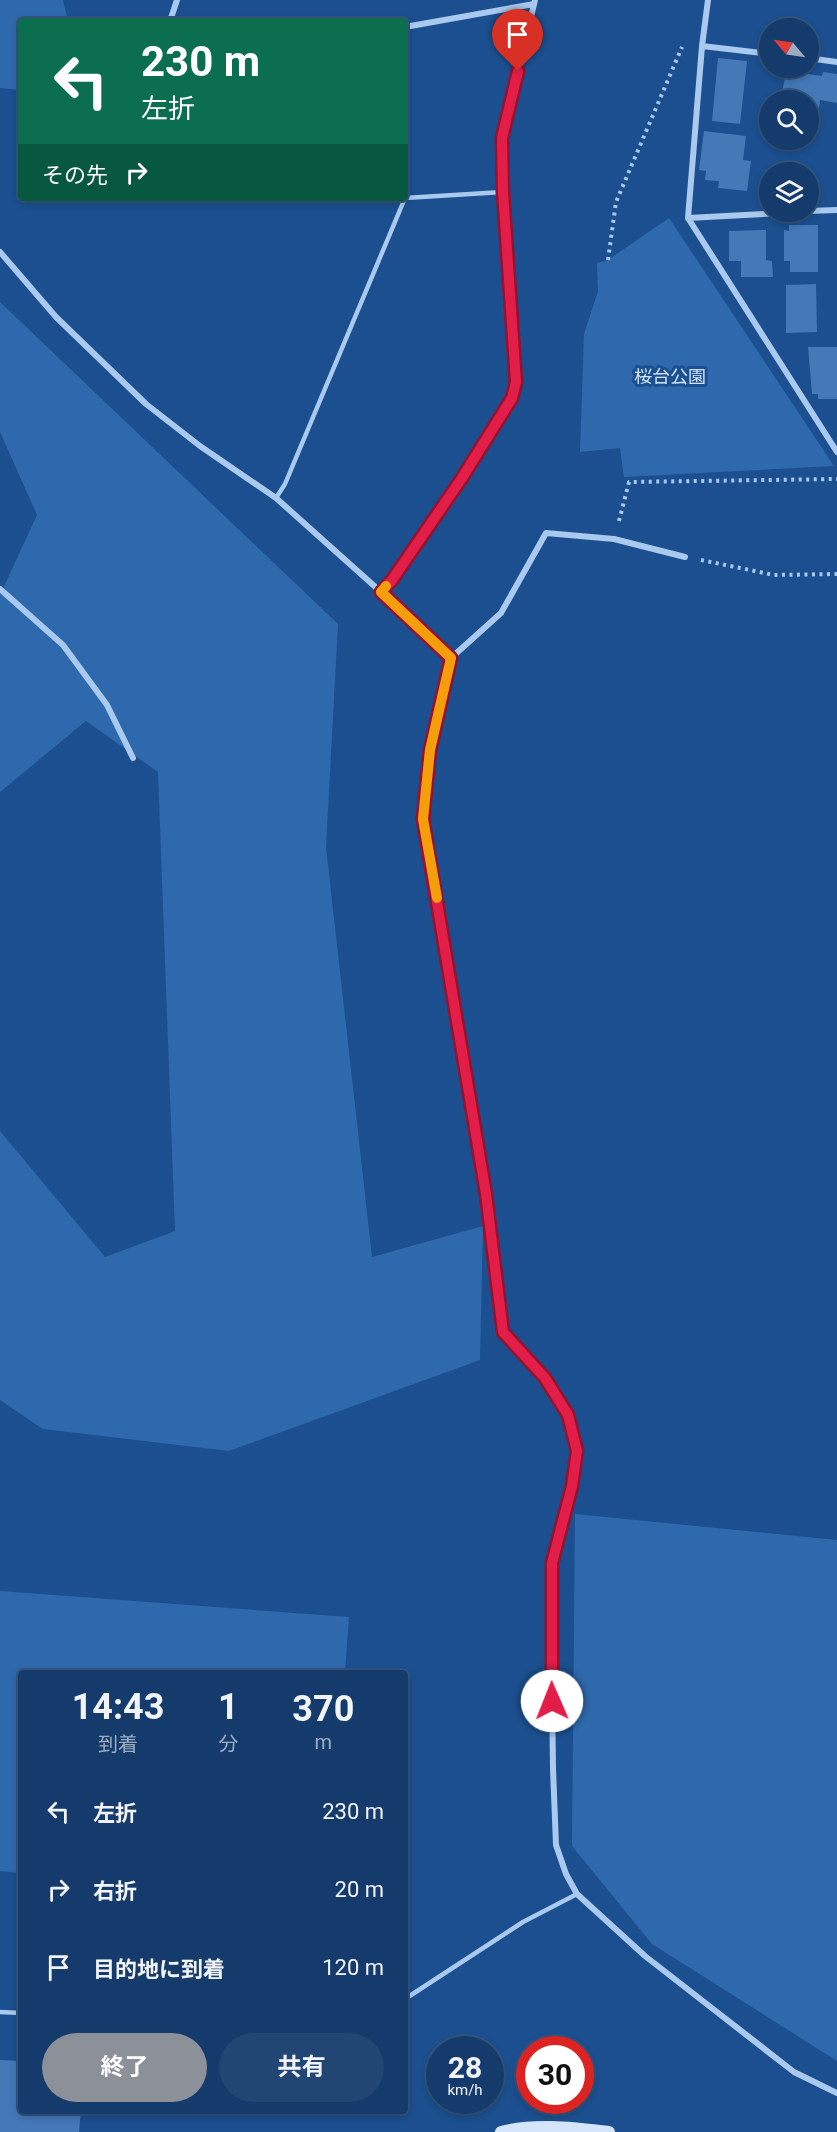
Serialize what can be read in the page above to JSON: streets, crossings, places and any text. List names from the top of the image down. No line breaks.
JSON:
{"parks":["桜台公園"],"north":"top left","page":{"turn":["230 m","左折"],"then":"その先","eta":["14:43","到着","1","分","370","m"],"list":[{"name":"左折","value":"230 m"},{"name":"右折","value":"20 m"},{"name":"目的地に到着","value":"120 m"}],"buttons":["終了","共有"],"speed":"28 km/h","limit":"30"}}
